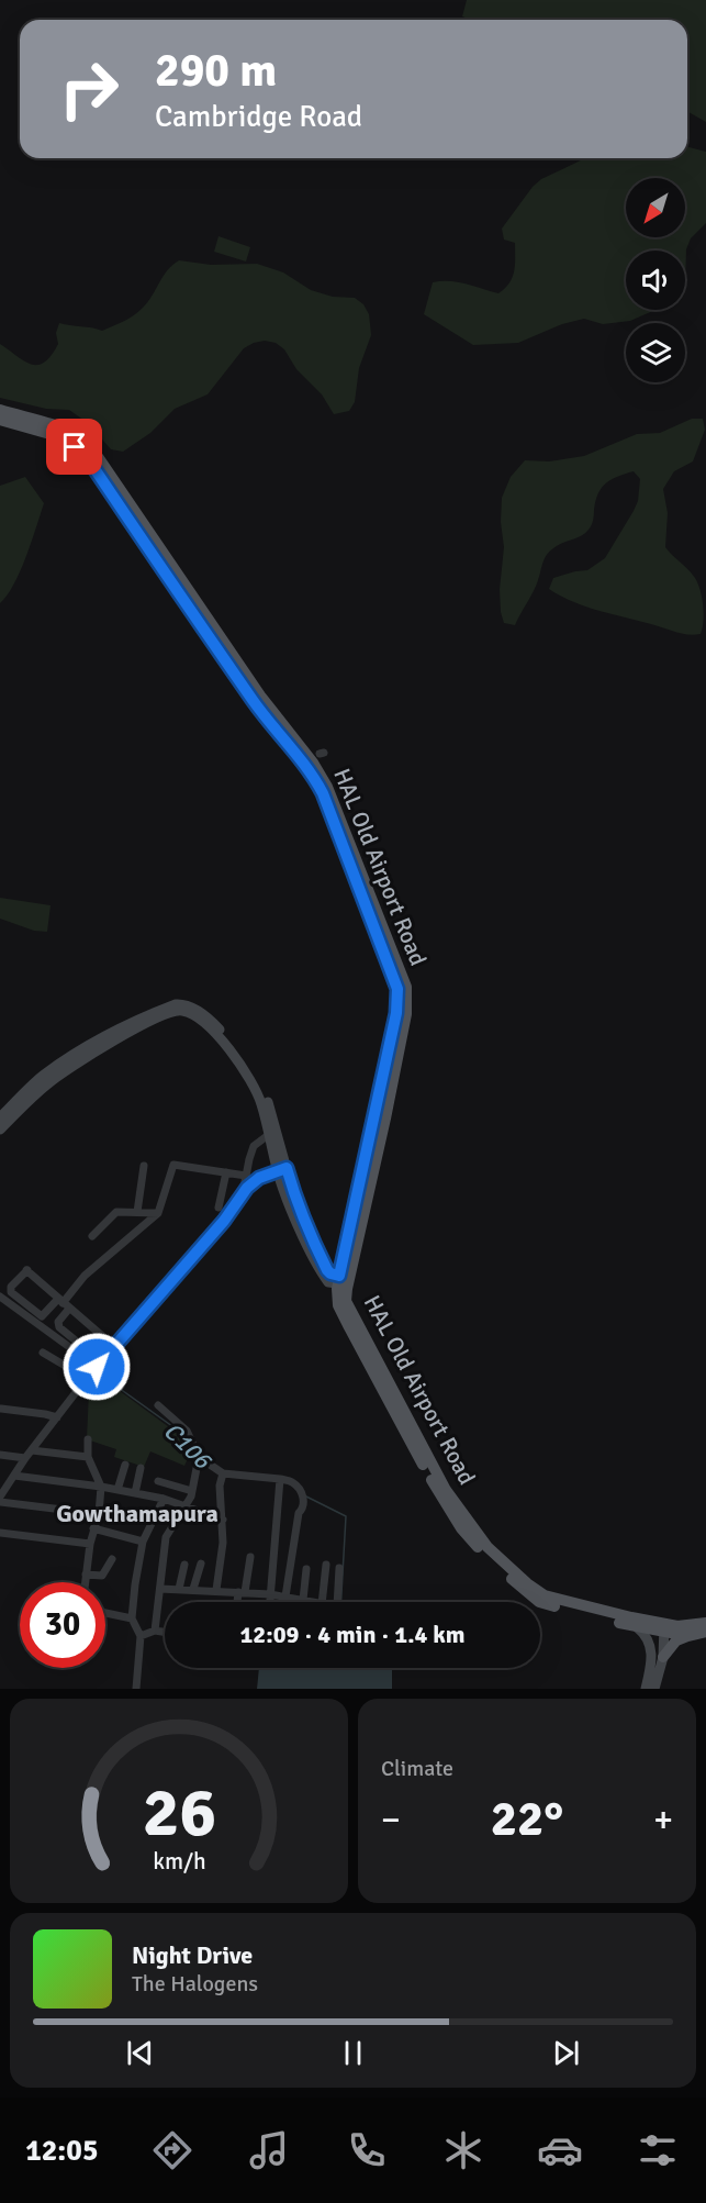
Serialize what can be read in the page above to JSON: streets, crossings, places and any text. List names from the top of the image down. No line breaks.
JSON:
{"streets":{"main road":["HAL Old Airport Road"]},"districts":["Gowthamapura"],"water":["C106"],"north":"bottom left","page":{"turn":["290 m","Cambridge Road"],"limit":"30","trip":"12:09 · 4 min · 1.4 km","tile":"Climate","heat":["−","22°","+"],"song":["Night Drive","The Halogens"],"tabs":"12:05","gauge":["26","km/h"]}}
